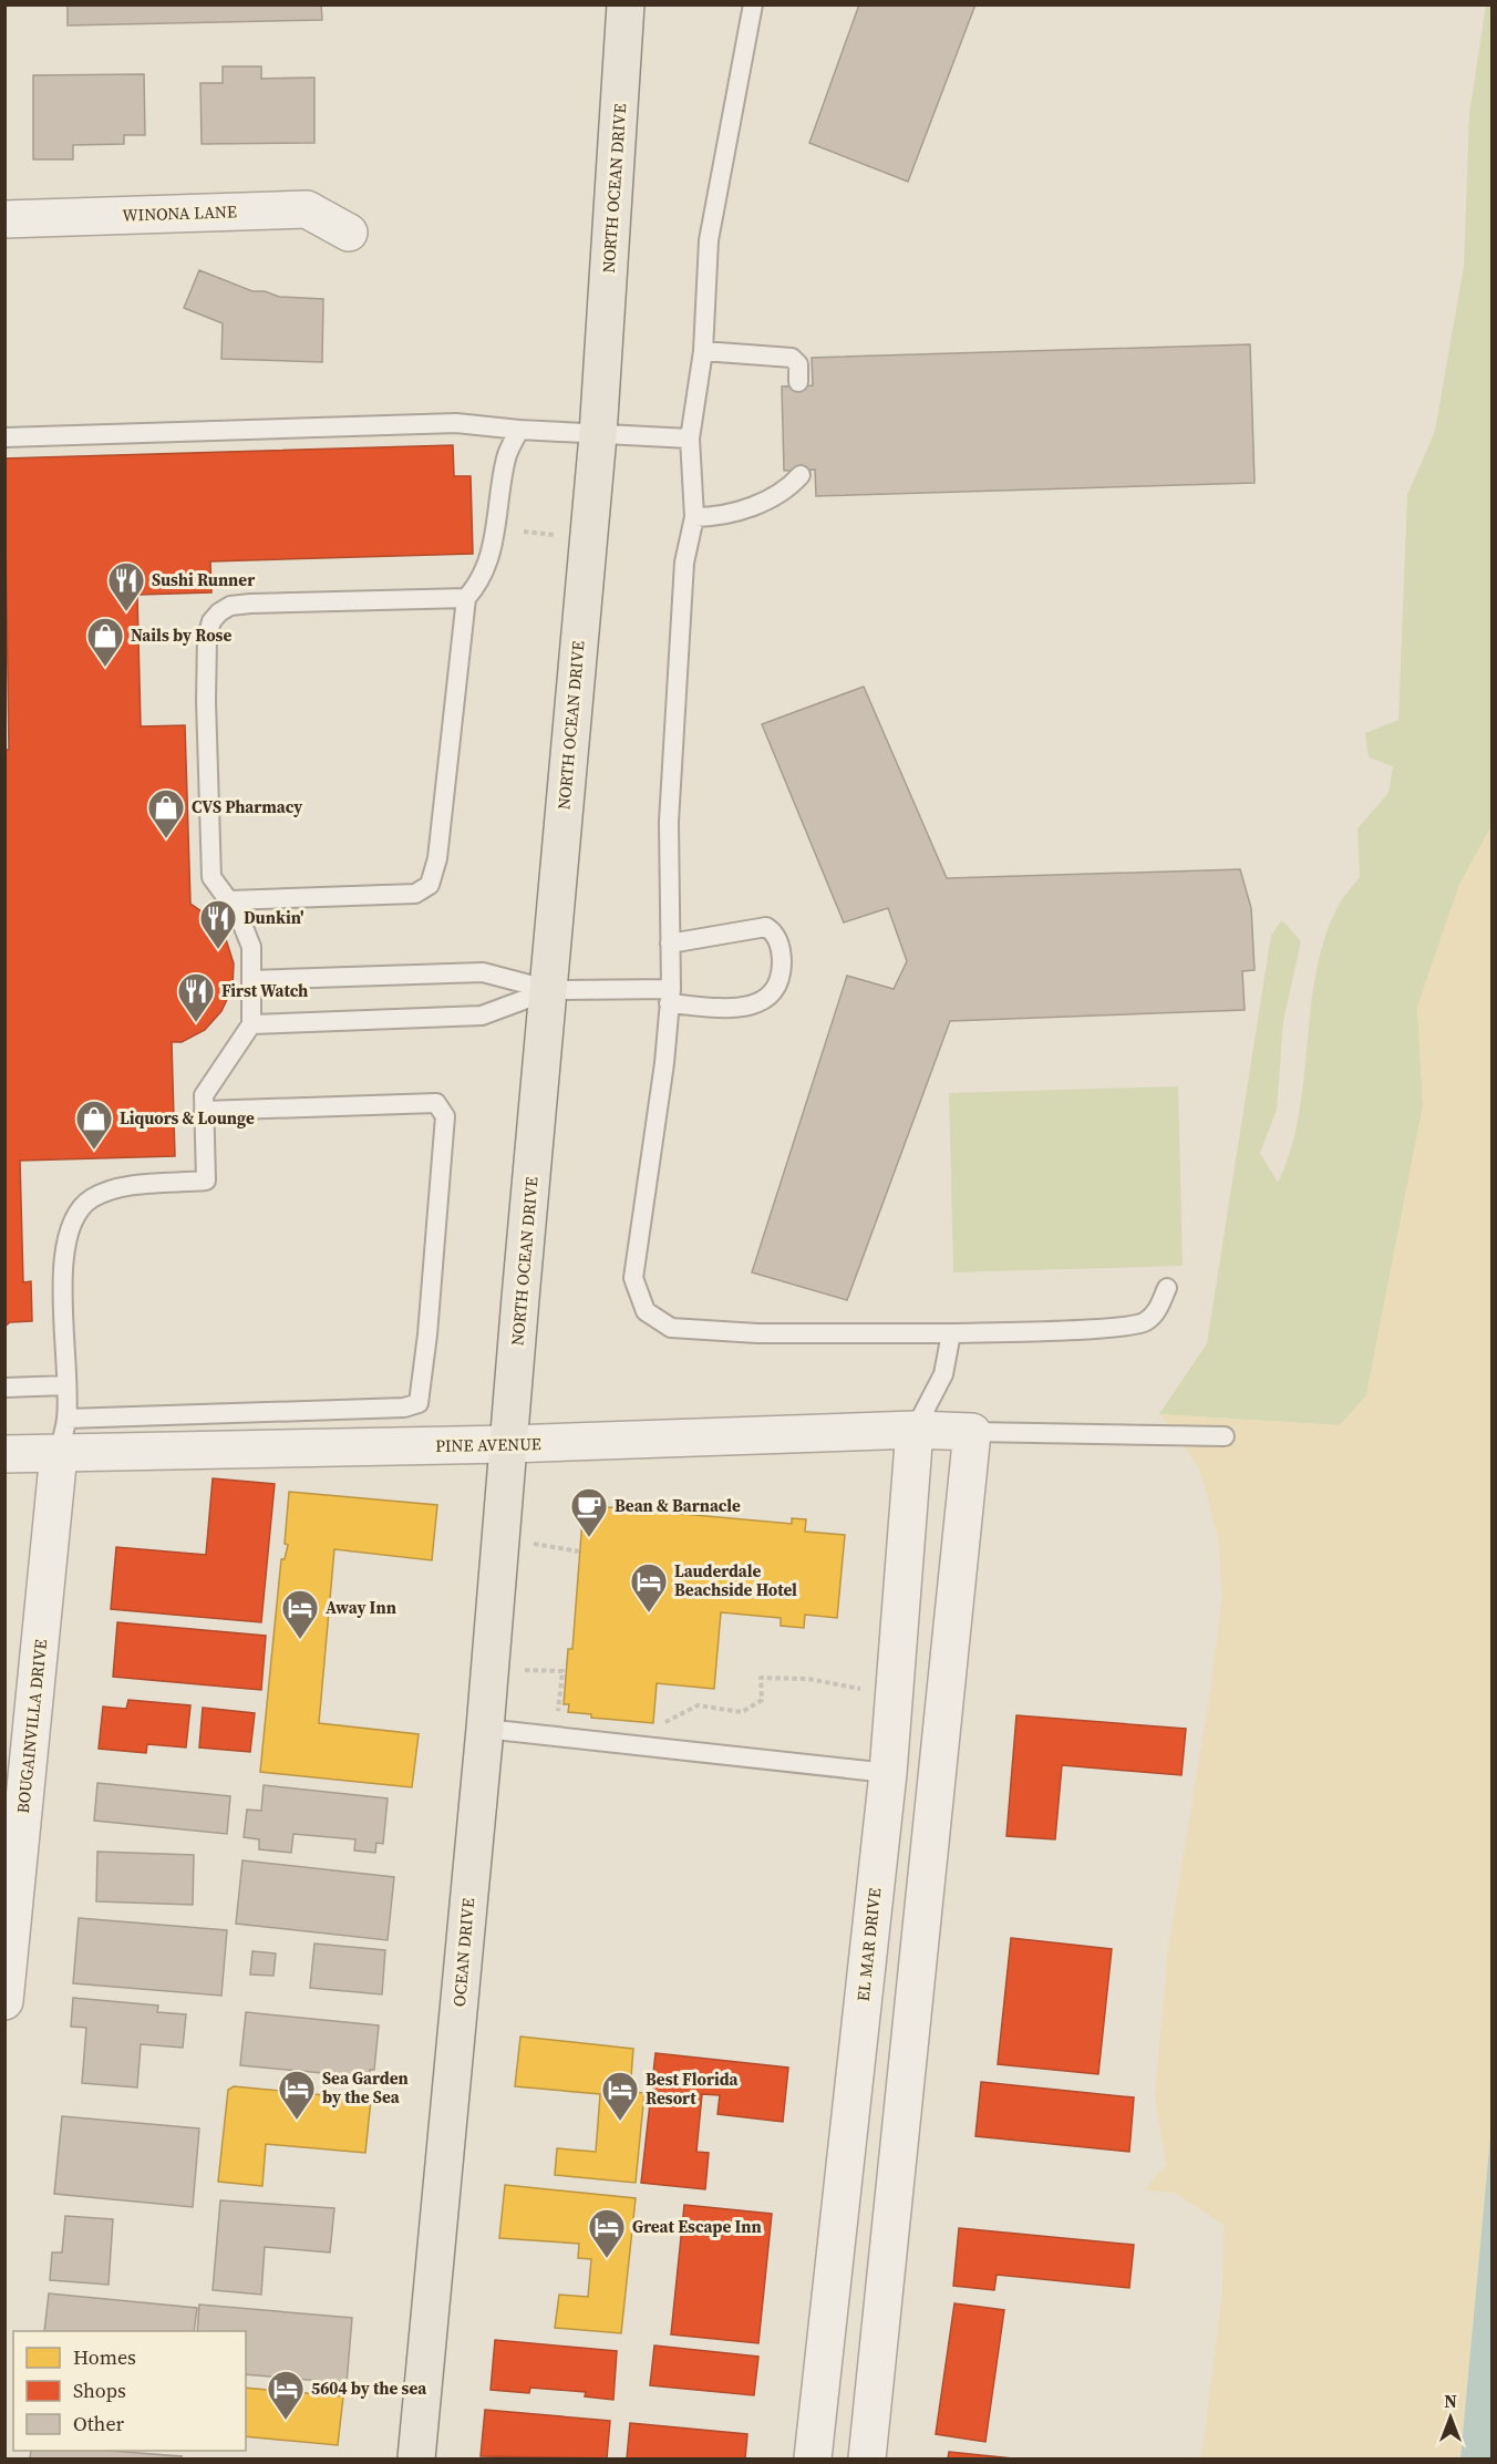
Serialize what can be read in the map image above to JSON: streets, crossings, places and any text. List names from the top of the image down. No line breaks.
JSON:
{"streets":{"main road":["NORTH OCEAN DRIVE","OCEAN DRIVE"],"street":["WINONA LANE","PINE AVENUE","BOUGAINVILLA DRIVE","EL MAR DRIVE"]},"crossings":[["NORTH OCEAN DRIVE","PINE AVENUE"],["NORTH OCEAN DRIVE","OCEAN DRIVE"],["PINE AVENUE","BOUGAINVILLA DRIVE"],["PINE AVENUE","EL MAR DRIVE"],["PINE AVENUE","OCEAN DRIVE"]],"places":{"restaurant":["Sushi Runner","Dunkin'","First Watch"],"shop":["Nails by Rose","CVS Pharmacy","Liquors & Lounge"],"cafe":["Bean & Barnacle"],"hotel":["Lauderdale Beachside Hotel","Away Inn","Sea Garden by the Sea","Best Florida Resort","Great Escape Inn","5604 by the sea"]},"legend":["Homes","Shops","Other"],"north":"top"}
